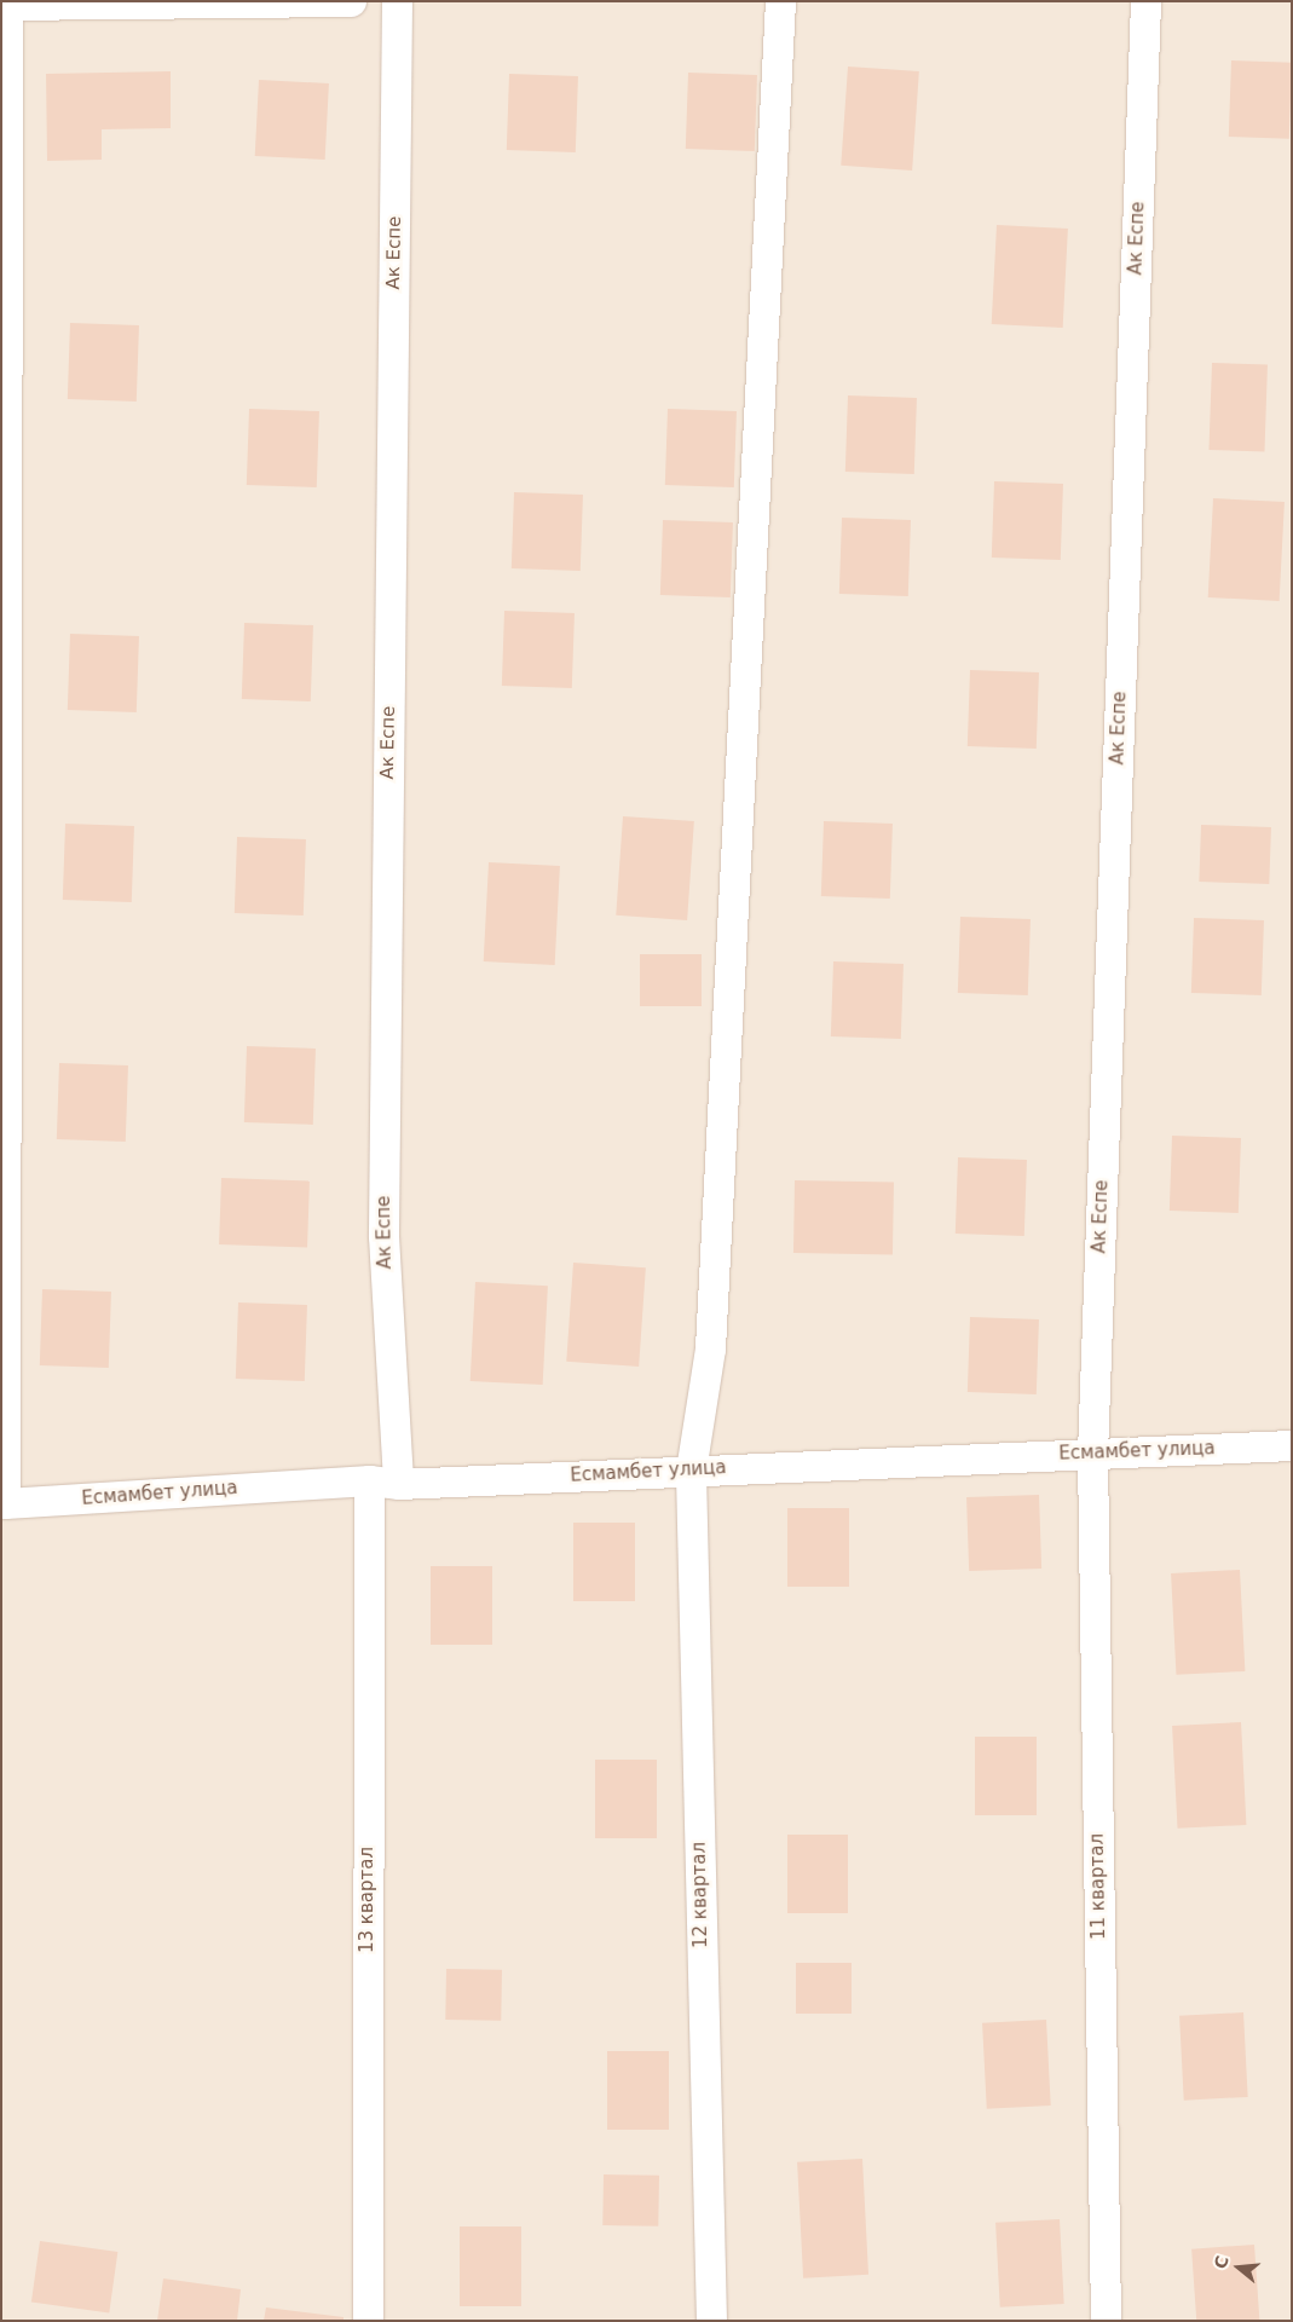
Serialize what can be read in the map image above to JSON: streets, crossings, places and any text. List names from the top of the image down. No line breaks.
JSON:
{"streets":{"street":["Ак Еспе","Есмамбет улица","11 квартал","12 квартал","13 квартал"]},"crossings":[["Ак Еспе","Есмамбет улица"],["Ак Еспе","11 квартал"],["Ак Еспе","13 квартал"],["Есмамбет улица","11 квартал"],["Есмамбет улица","12 квартал"],["Есмамбет улица","13 квартал"]],"north":"left"}
